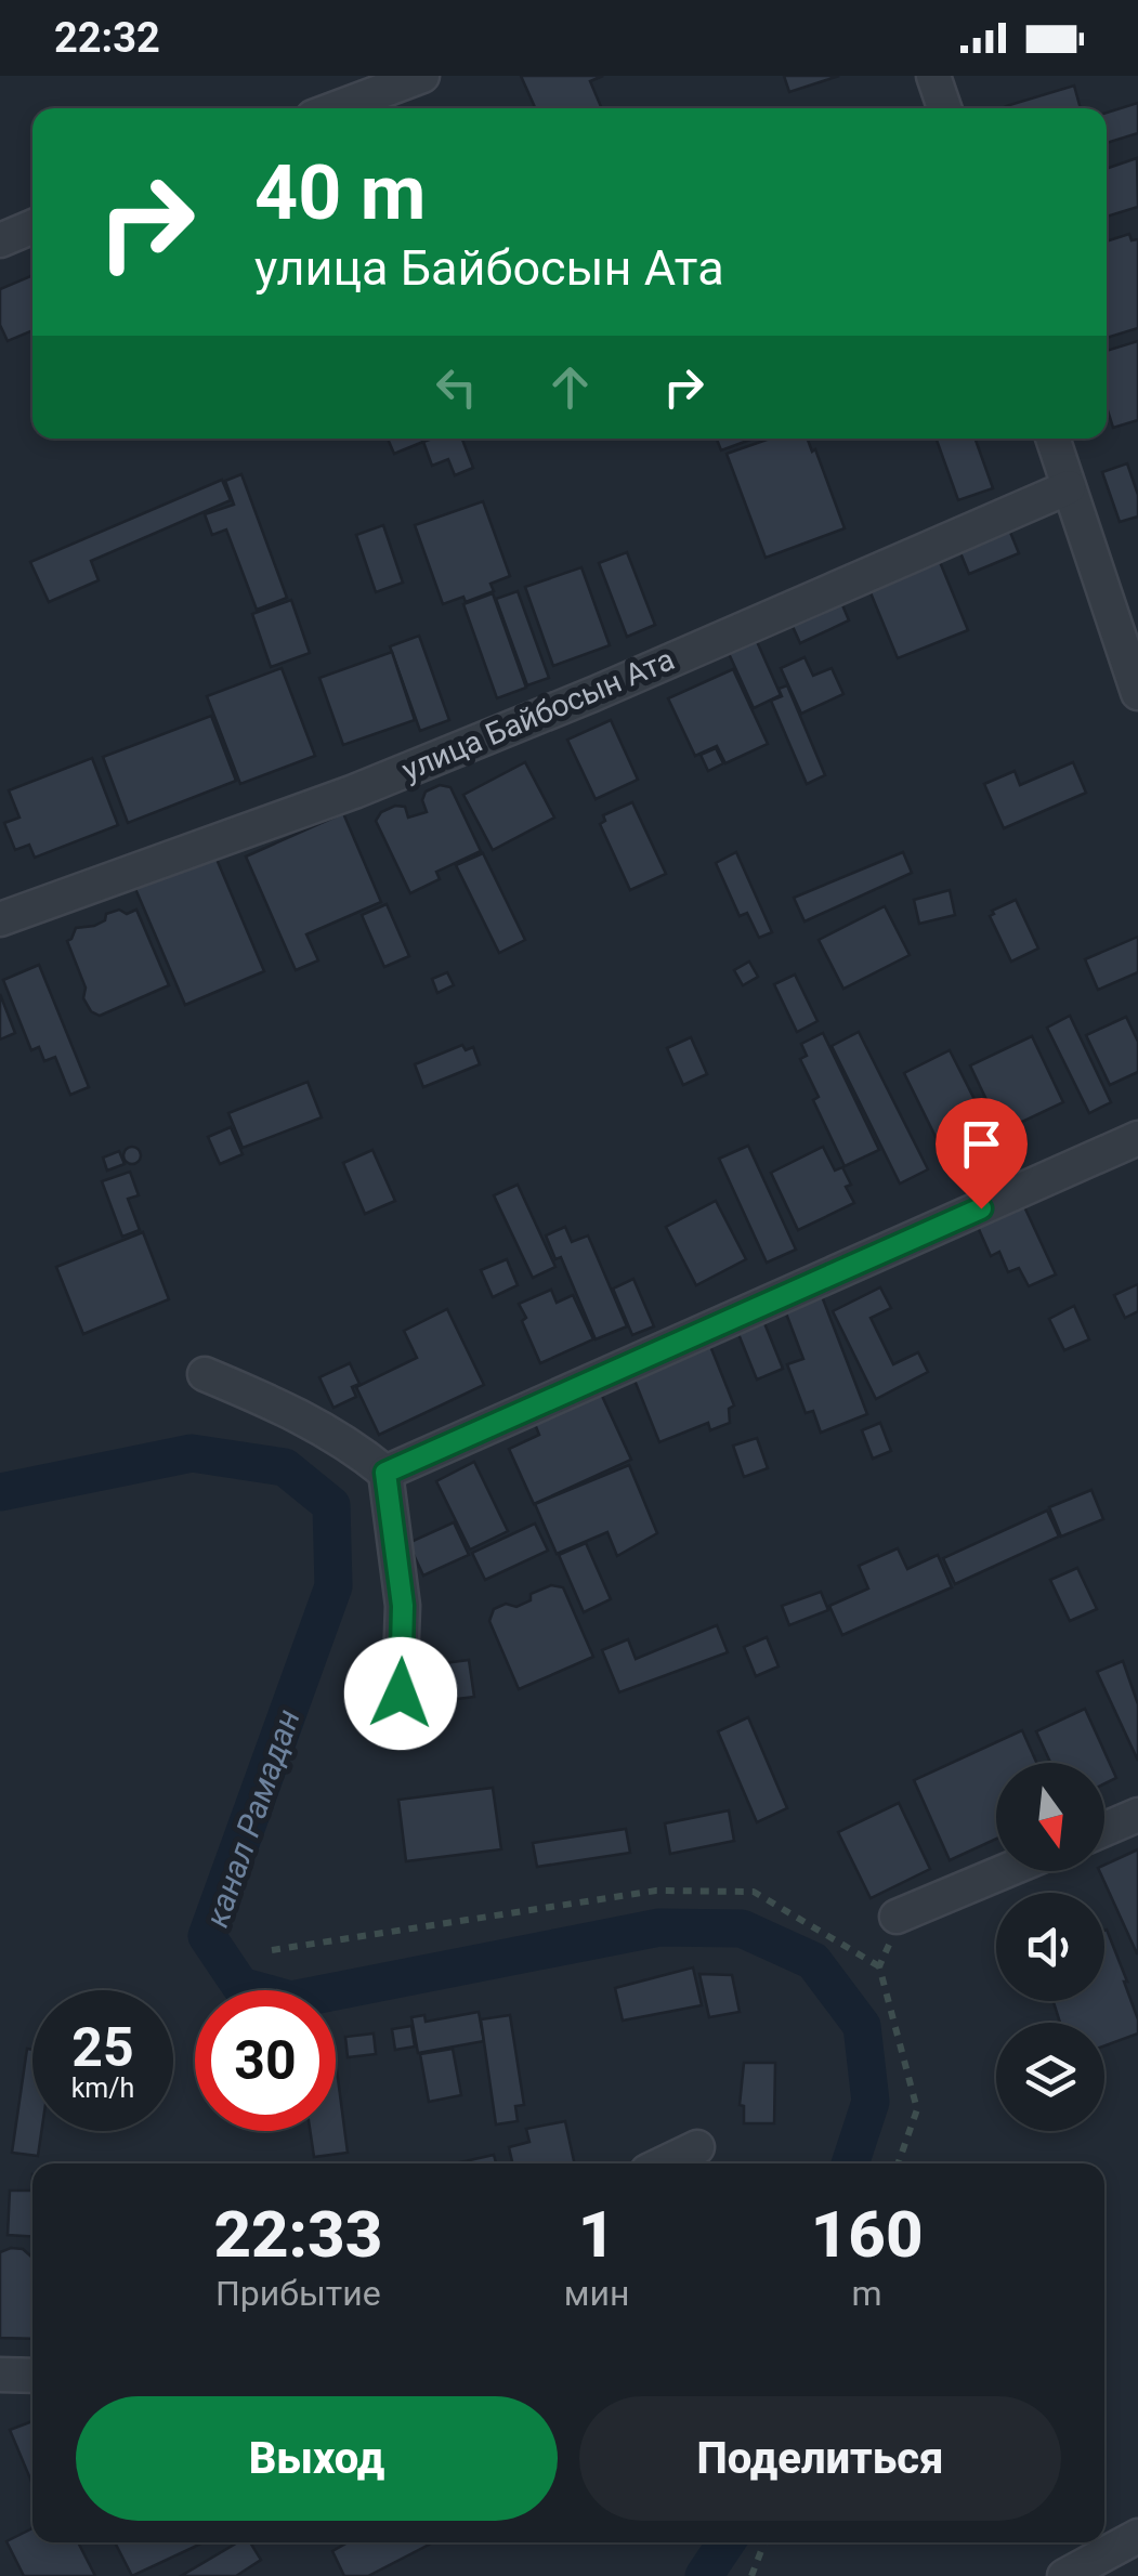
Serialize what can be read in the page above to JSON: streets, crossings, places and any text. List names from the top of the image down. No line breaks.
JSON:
{"streets":{"street":["улица Байбосын Ата"]},"water":["канал Рамадан"],"north":"bottom","page":{"status":"22:32","turn":["40 m","улица Байбосын Ата"],"speed":"25 km/h","limit":"30","eta":["22:33","Прибытие","1","мин","160","m"],"buttons":["Выход","Поделиться"]}}
